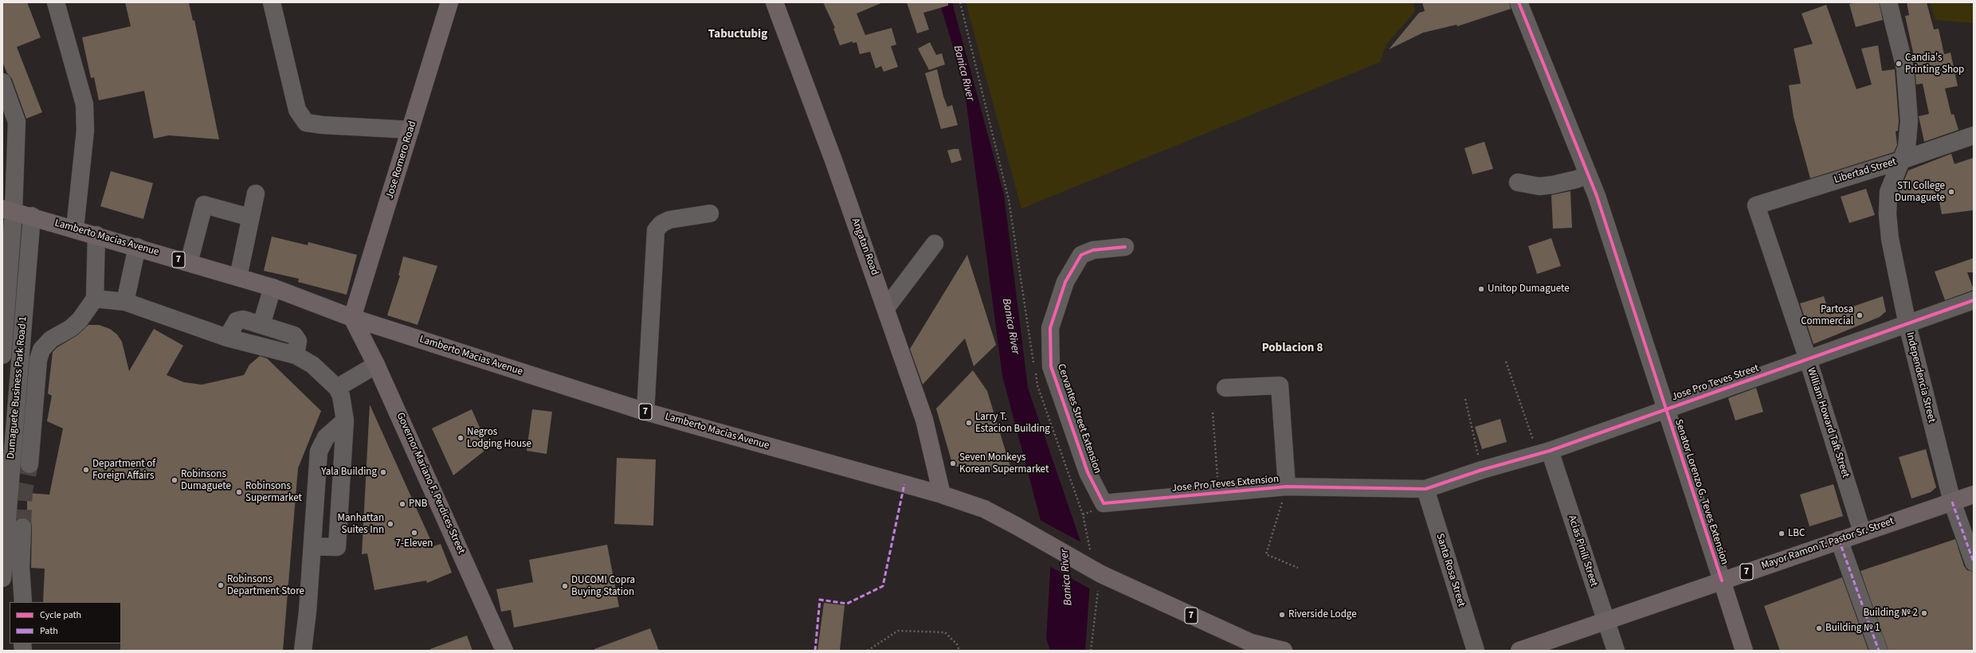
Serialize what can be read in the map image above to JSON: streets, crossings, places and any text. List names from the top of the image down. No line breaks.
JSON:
{"streets":{"main road":["Jose Romero Road","Lamberto Macias Avenue","Angatan Road","7","Governor Mariano F. Perdices Street","Mayor Ramon T. Pastor Sr. Street"],"street":["Libertad Street","Independencia Street","Jose Pro Teves Street","Dumaguete Business Park Road 1","Cervantes Street Extension","William Howard Taft Street","Jose Pro Teves Extension","Senator Lorenzo G. Teves Extension","Acias Pinili Street","Santa Rosa Street"]},"crossings":[["Jose Romero Road","Lamberto Macias Avenue"],["Jose Romero Road","Governor Mariano F. Perdices Street"],["Libertad Street","Independencia Street"],["Libertad Street","William Howard Taft Street"],["Lamberto Macias Avenue","Angatan Road"],["Lamberto Macias Avenue","7"],["Lamberto Macias Avenue","Dumaguete Business Park Road 1"],["Lamberto Macias Avenue","Governor Mariano F. Perdices Street"],["Angatan Road","7"],["Independencia Street","Jose Pro Teves Street"],["Independencia Street","Mayor Ramon T. Pastor Sr. Street"],["Jose Pro Teves Street","William Howard Taft Street"],["Jose Pro Teves Street","Jose Pro Teves Extension"],["Jose Pro Teves Street","Senator Lorenzo G. Teves Extension"],["Jose Pro Teves Street","Acias Pinili Street"],["Jose Pro Teves Street","Santa Rosa Street"],["Cervantes Street Extension","Jose Pro Teves Extension"],["William Howard Taft Street","Mayor Ramon T. Pastor Sr. Street"],["Jose Pro Teves Extension","Santa Rosa Street"],["Senator Lorenzo G. Teves Extension","Mayor Ramon T. Pastor Sr. Street"],["Mayor Ramon T. Pastor Sr. Street","Acias Pinili Street"]],"districts":["Tabuctubig","Poblacion 8"],"water":["Banica River"],"places":["Candia's Printing Shop","STI College Dumaguete","Unitop Dumaguete","Partosa Commercial","Larry T. Estacion Building","Negros Lodging House","Seven Monkeys Korean Supermarket","Department of Foreign Affairs","Yala Building","Robinsons Dumaguete","Robinsons Supermarket","PNB","Manhattan Suites Inn","7-Eleven","LBC","Robinsons Department Store","DUCOMI Copra Buying Station","Building № 2","Riverside Lodge","Building № 1"],"legend":["Cycle path","Path"]}
